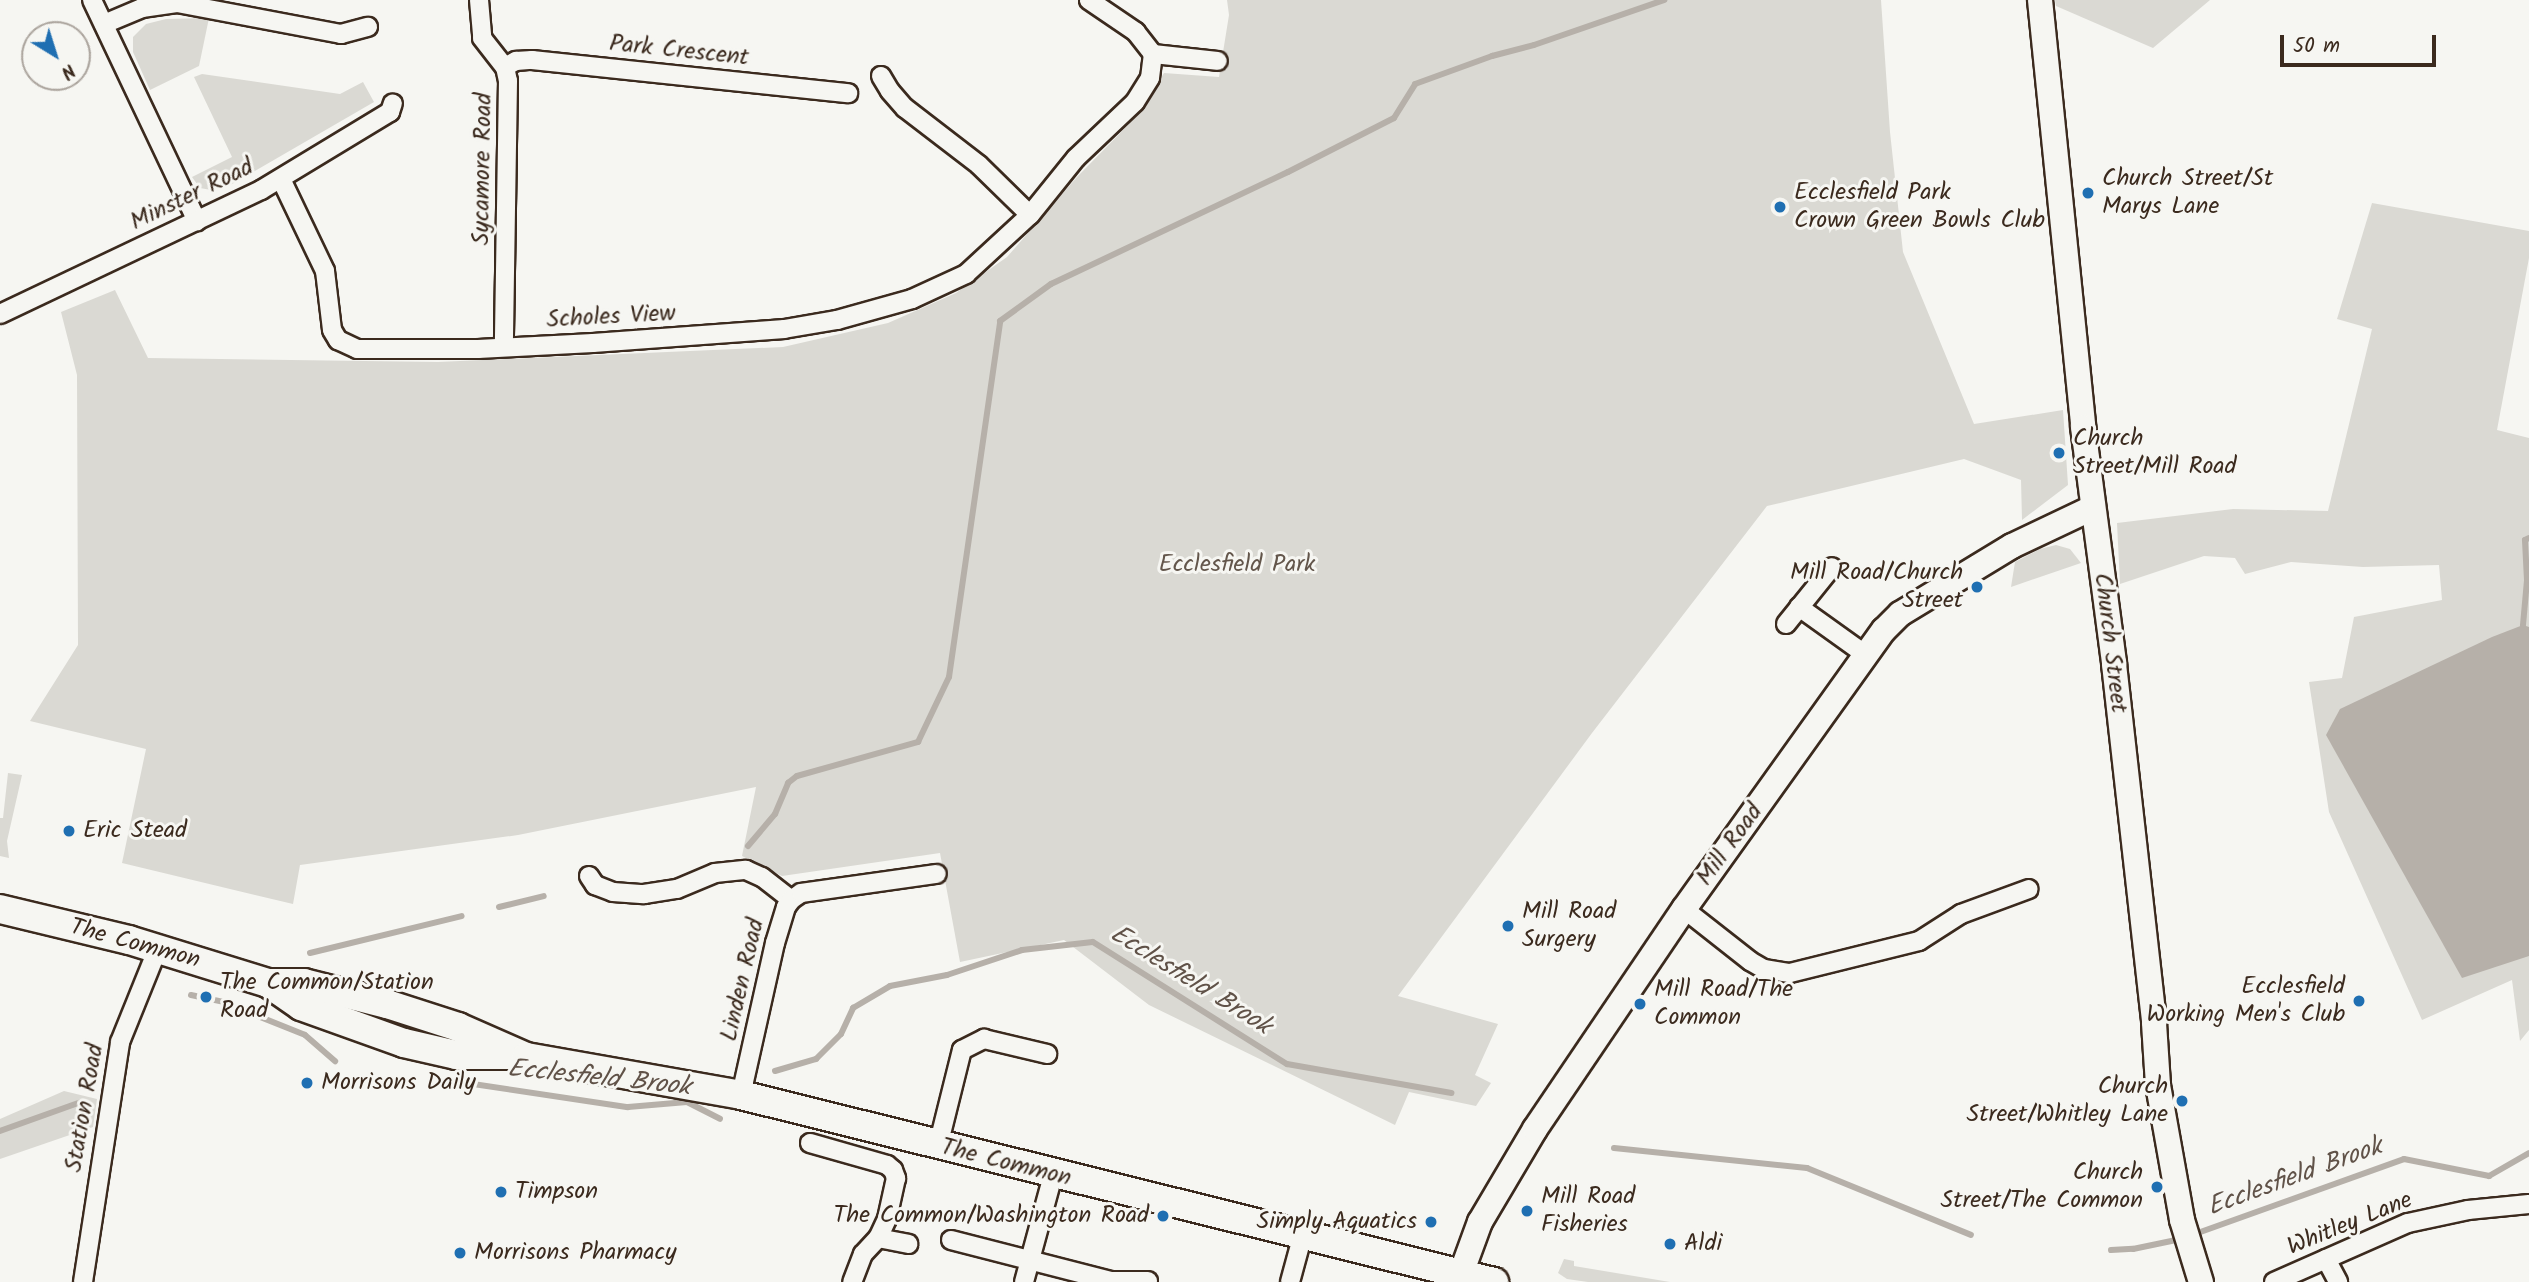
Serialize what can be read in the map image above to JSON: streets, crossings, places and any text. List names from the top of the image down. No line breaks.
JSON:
{"streets":{"main road":["Church Street","Mill Road","The Common"],"street":["Park Crescent","Sycamore Road","Minster Road","Scholes View","Linden Road","Station Road","Whitley Lane"]},"crossings":[["Park Crescent","Sycamore Road"],["Sycamore Road","Scholes View"],["Minster Road","Scholes View"],["Church Street","Mill Road"],["Mill Road","The Common"],["The Common","Linden Road"],["The Common","Station Road"]],"water":["Ecclesfield Brook"],"parks":["Ecclesfield Park"],"places":["Church Street/St Marys Lane","Ecclesfield Park Crown Green Bowls Club","Church Street/Mill Road","Mill Road/Church Street","Eric Stead","Mill Road Surgery","The Common/Station Road","Ecclesfield Working Men's Club","Mill Road/The Common","Morrisons Daily","Church Street/Whitley Lane","Church Street/The Common","Timpson","Mill Road Fisheries","The Common/Washington Road","Simply Aquatics","Aldi","Morrisons Pharmacy"],"scale_bar":"50 m","north":"bottom right"}
